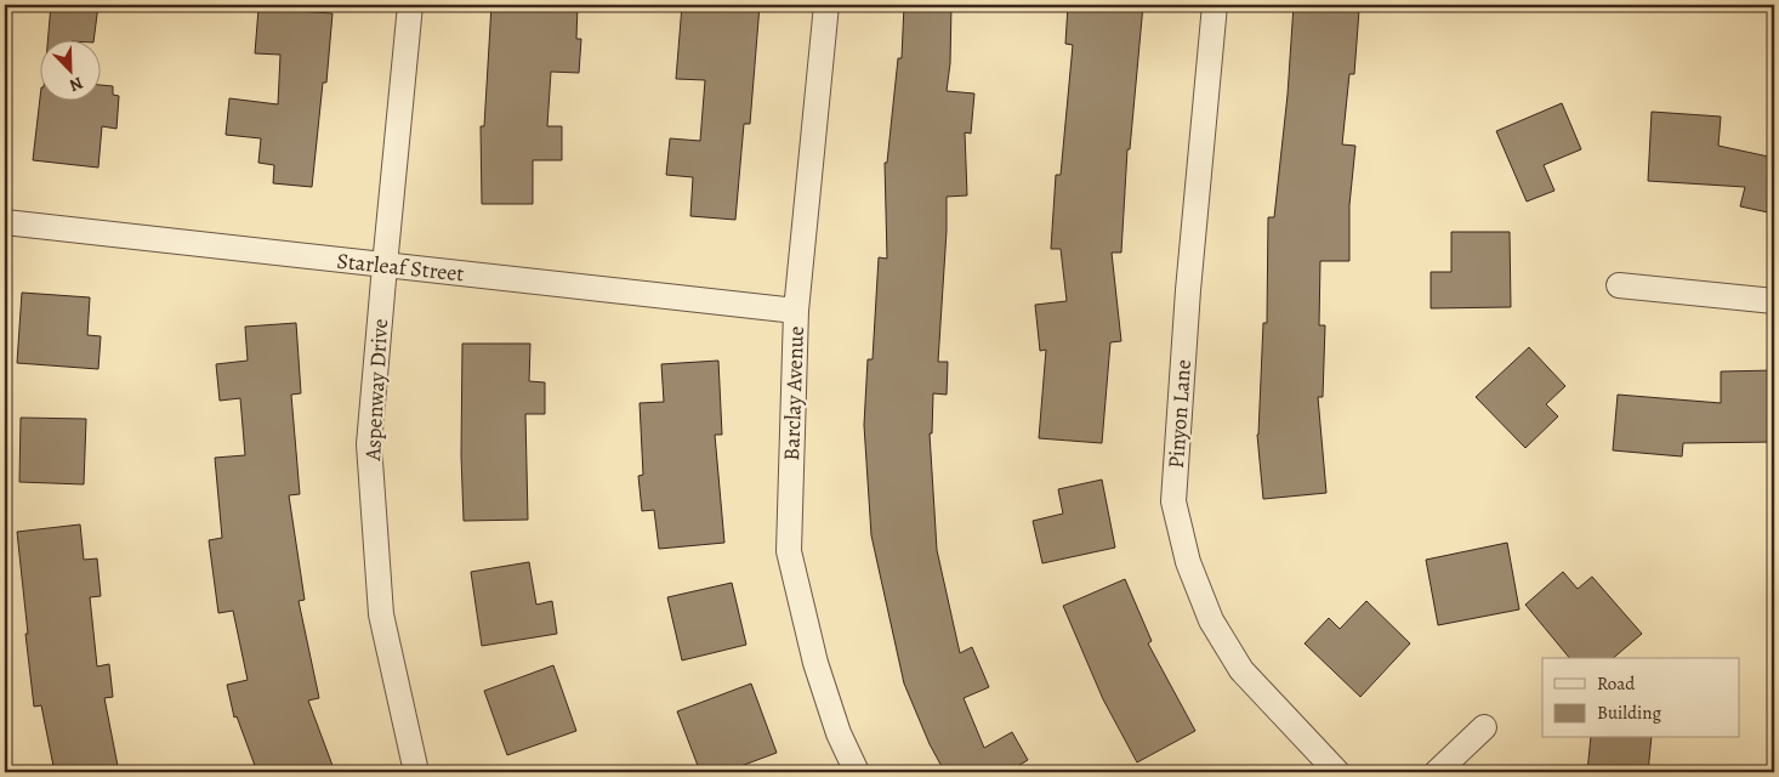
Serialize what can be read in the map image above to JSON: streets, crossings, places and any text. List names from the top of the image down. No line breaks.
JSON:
{"streets":{"street":["Starleaf Street","Aspenway Drive","Barclay Avenue","Pinyon Lane"]},"crossings":[["Starleaf Street","Aspenway Drive"],["Starleaf Street","Barclay Avenue"]],"legend":["Road","Building"],"north":"bottom right"}
